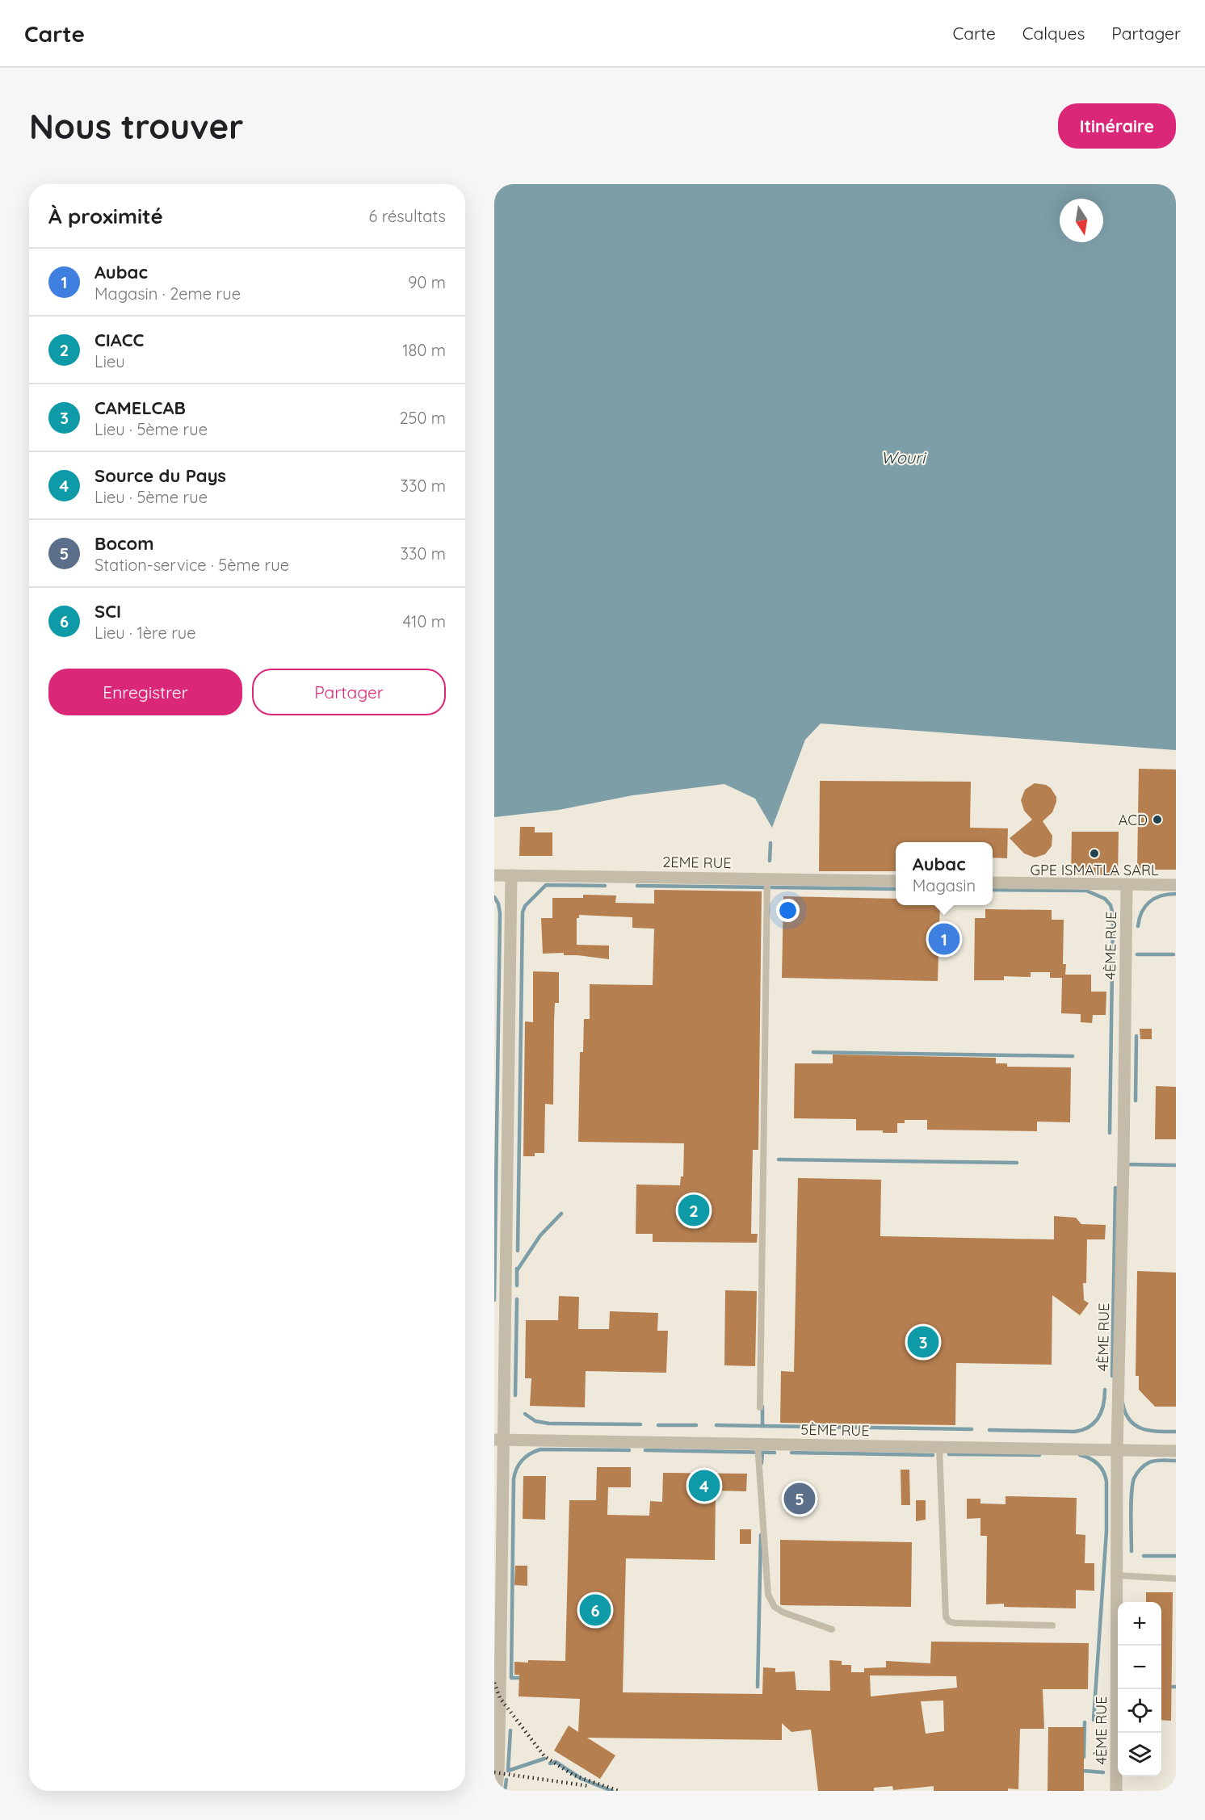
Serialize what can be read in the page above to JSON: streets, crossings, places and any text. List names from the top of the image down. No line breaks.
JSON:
{"streets":{"street":["2EME RUE","4ÈME RUE","5ÈME RUE"]},"crossings":[["4ÈME RUE","5ÈME RUE"]],"water":["Wouri"],"places":["ACD","GPE ISMATLA SARL"],"north":"bottom","page":{"header":"Carte","nav":["Carte","Calques","Partager"],"buttons":["Itinéraire",["Enregistrer","Partager"]],"title":"Nous trouver","heading":["À proximité","6 résultats"],"list":[{"mark":"1","name":"Aubac","note":"Magasin · 2eme rue","value":"90 m"},{"mark":"2","name":"CIACC","note":"Lieu","value":"180 m"},{"mark":"3","name":"CAMELCAB","note":"Lieu · 5ème rue","value":"250 m"},{"mark":"4","name":"Source du Pays","note":"Lieu · 5ème rue","value":"330 m"},{"mark":"5","name":"Bocom","note":"Station-service · 5ème rue","value":"330 m"},{"mark":"6","name":"SCI","note":"Lieu · 1ère rue","value":"410 m"}],"popup":["Aubac","Magasin"],"pins":["1","2","3","4","5","6"],"map_buttons":["+","−"]}}
